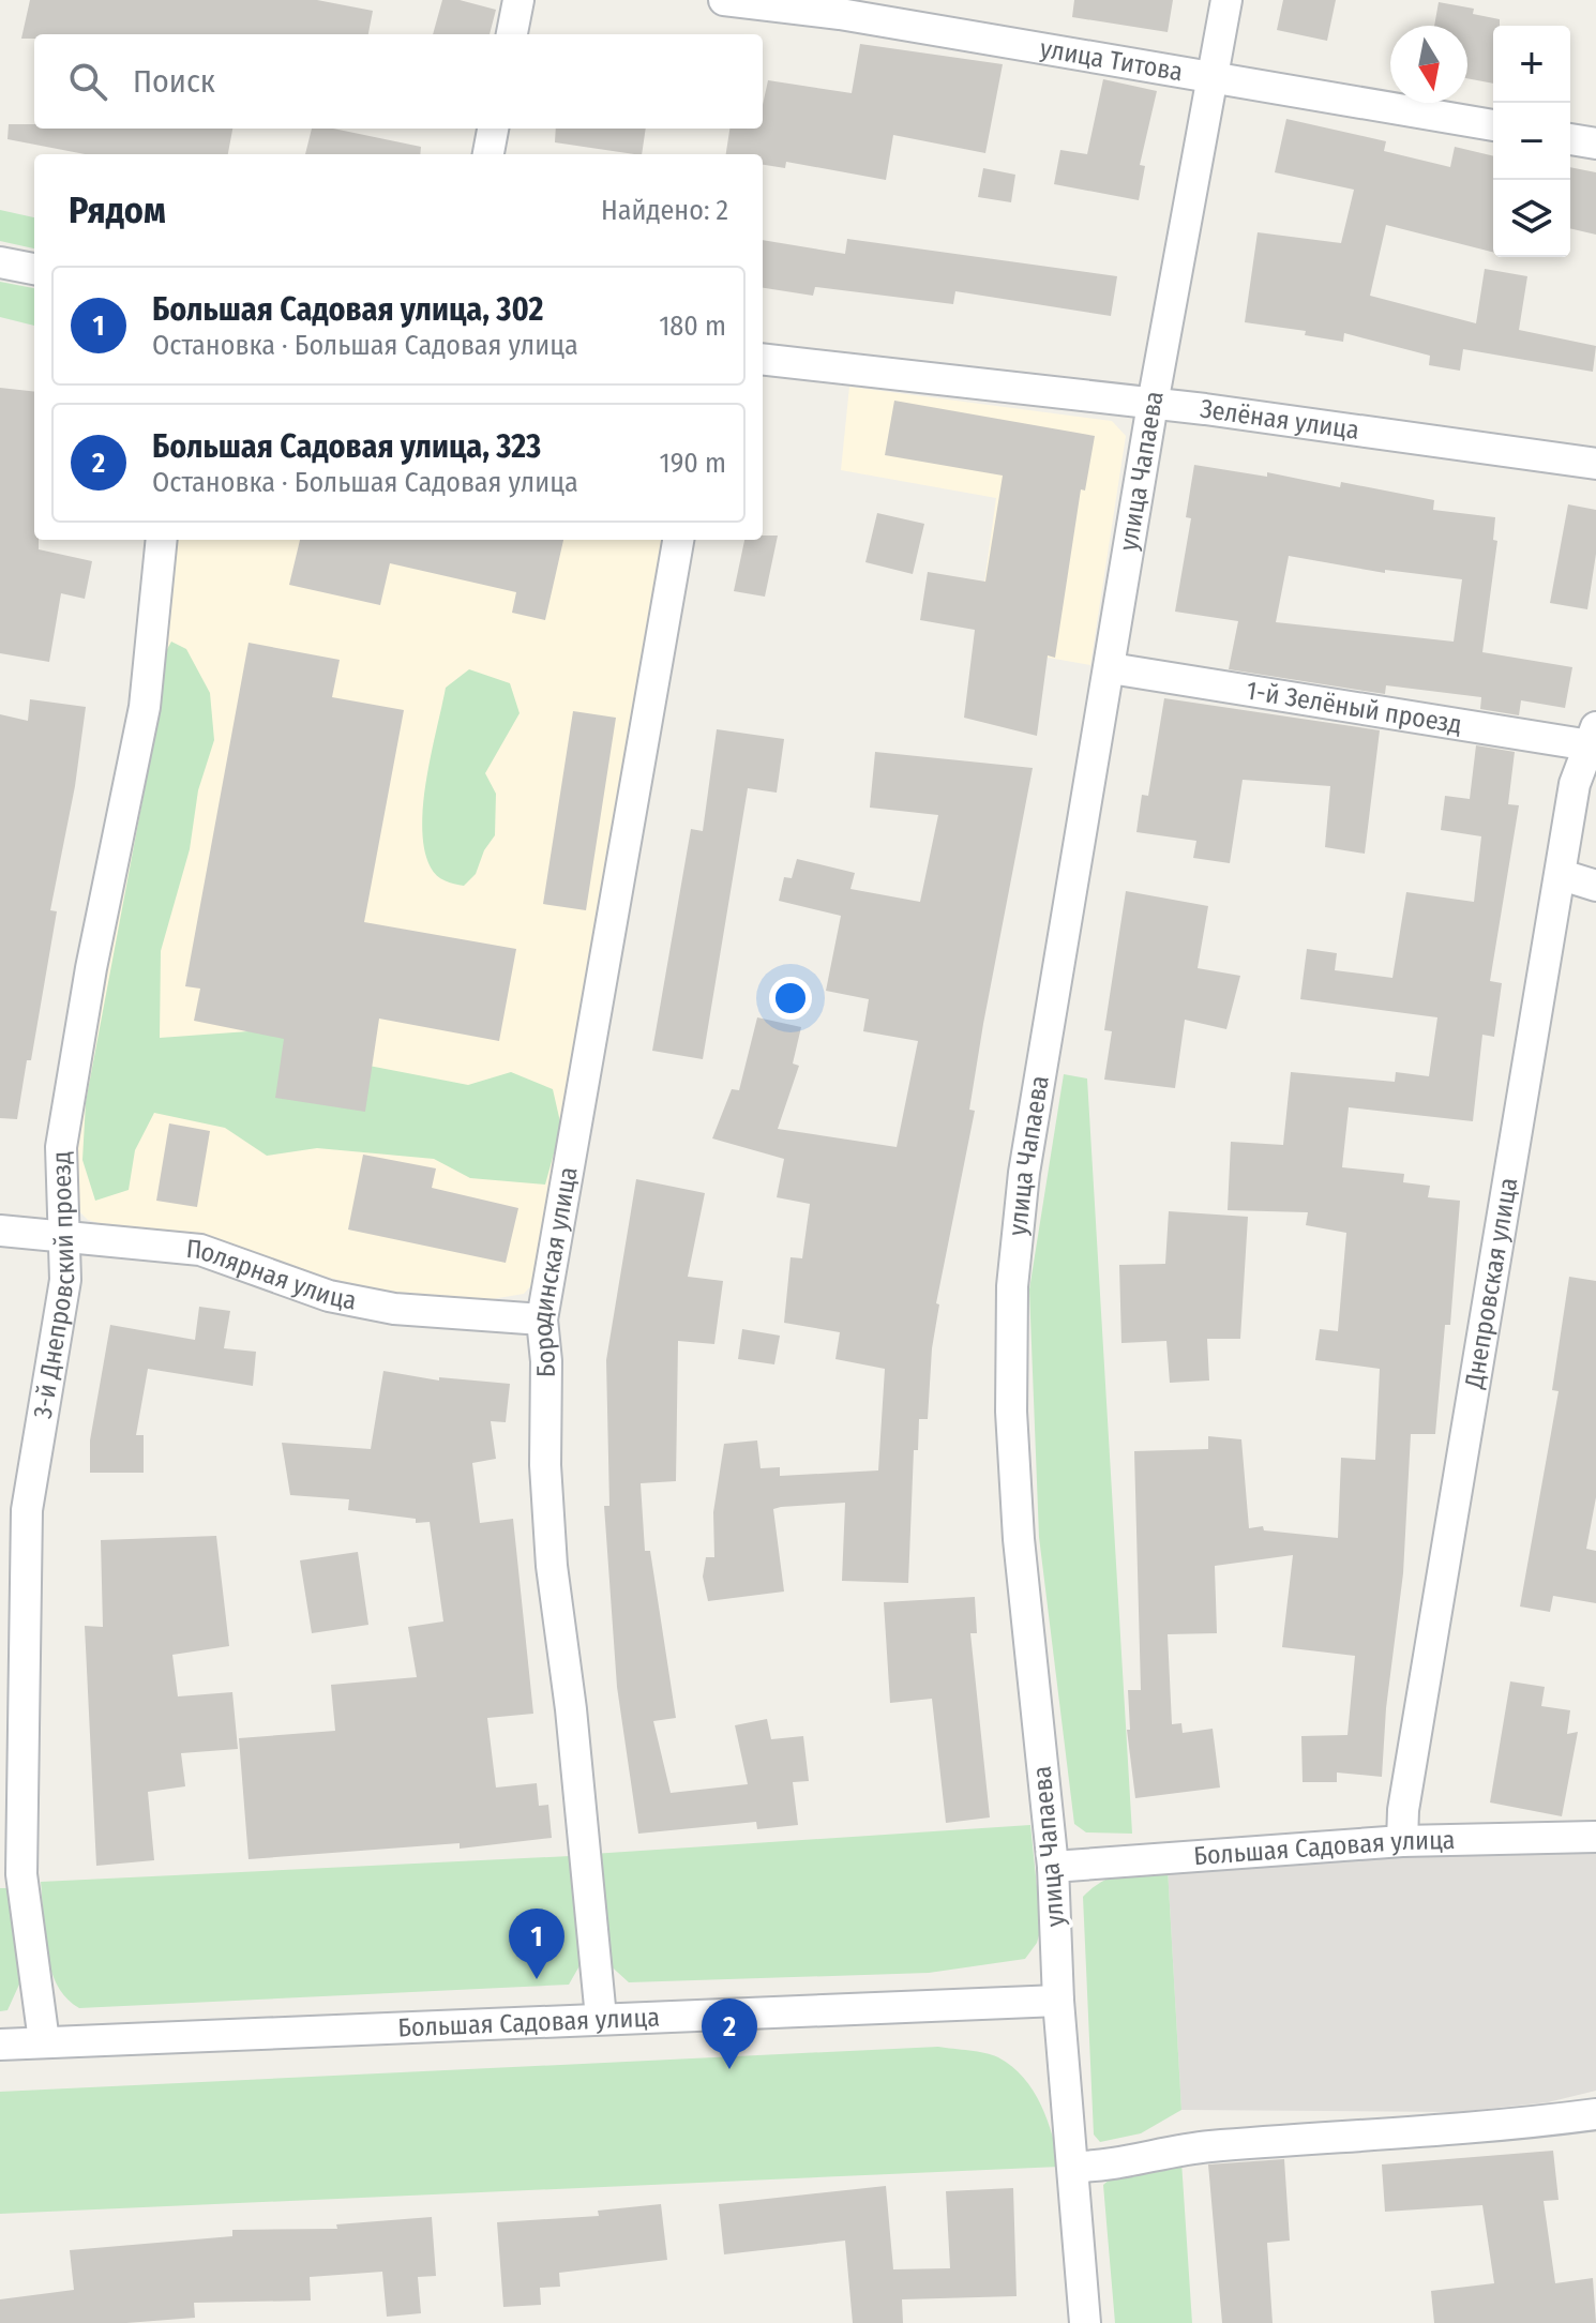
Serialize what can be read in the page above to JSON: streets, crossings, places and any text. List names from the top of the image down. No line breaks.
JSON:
{"streets":{"street":["улица Титова","Зелёная улица","улица Чапаева","1-й Зелёный проезд","Бородинская улица","Полярная улица","Днепровская улица","3-й Днепровский проезд","Большая Садовая улица"]},"crossings":[["улица Титова","улица Чапаева"],["Зелёная улица","улица Чапаева"],["улица Чапаева","1-й Зелёный проезд"],["улица Чапаева","Большая Садовая улица"],["1-й Зелёный проезд","Днепровская улица"],["Бородинская улица","Полярная улица"],["Бородинская улица","Большая Садовая улица"],["Полярная улица","3-й Днепровский проезд"],["Днепровская улица","Большая Садовая улица"],["3-й Днепровский проезд","Большая Садовая улица"]],"north":"bottom","page":{"map_buttons":["+","−"],"search":"Поиск","heading":["Рядом","Найдено: 2"],"list":[{"mark":"1","name":"Большая Садовая улица, 302","note":"Остановка · Большая Садовая улица","value":"180 m"},{"mark":"2","name":"Большая Садовая улица, 323","note":"Остановка · Большая Садовая улица","value":"190 m"}],"pins":["1","2"]}}
